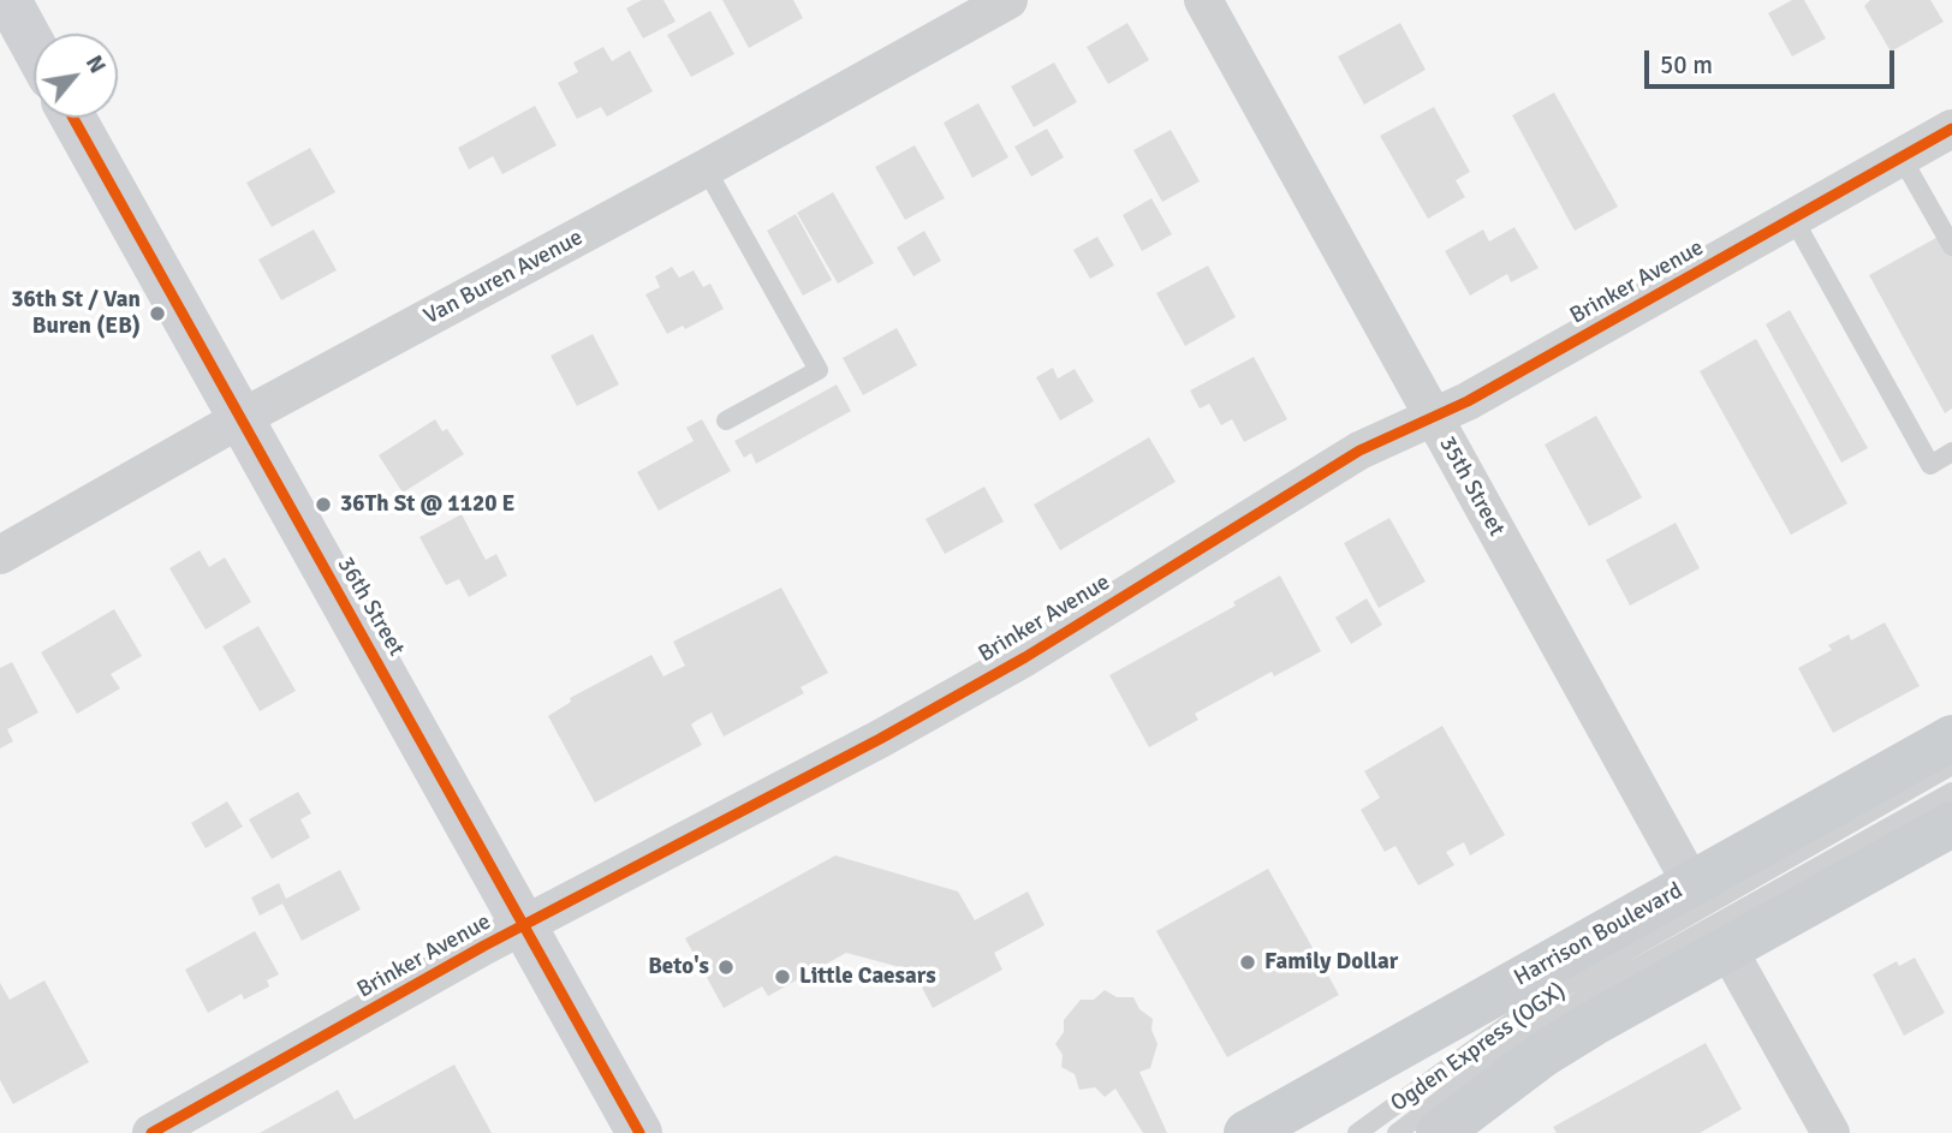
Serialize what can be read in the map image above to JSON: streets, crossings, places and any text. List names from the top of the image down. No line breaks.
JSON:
{"streets":{"main road":["36th Street","Harrison Boulevard"],"street":["Van Buren Avenue","Brinker Avenue","35th Street"],"lane":["Ogden Express (OGX)"]},"crossings":[["Van Buren Avenue","36th Street"],["Brinker Avenue","35th Street"],["Brinker Avenue","36th Street"],["35th Street","Harrison Boulevard"]],"places":["36th St / Van Buren (EB)","36Th St @ 1120 E","Family Dollar","Beto's","Little Caesars"],"scale_bar":"50 m","north":"top right"}
